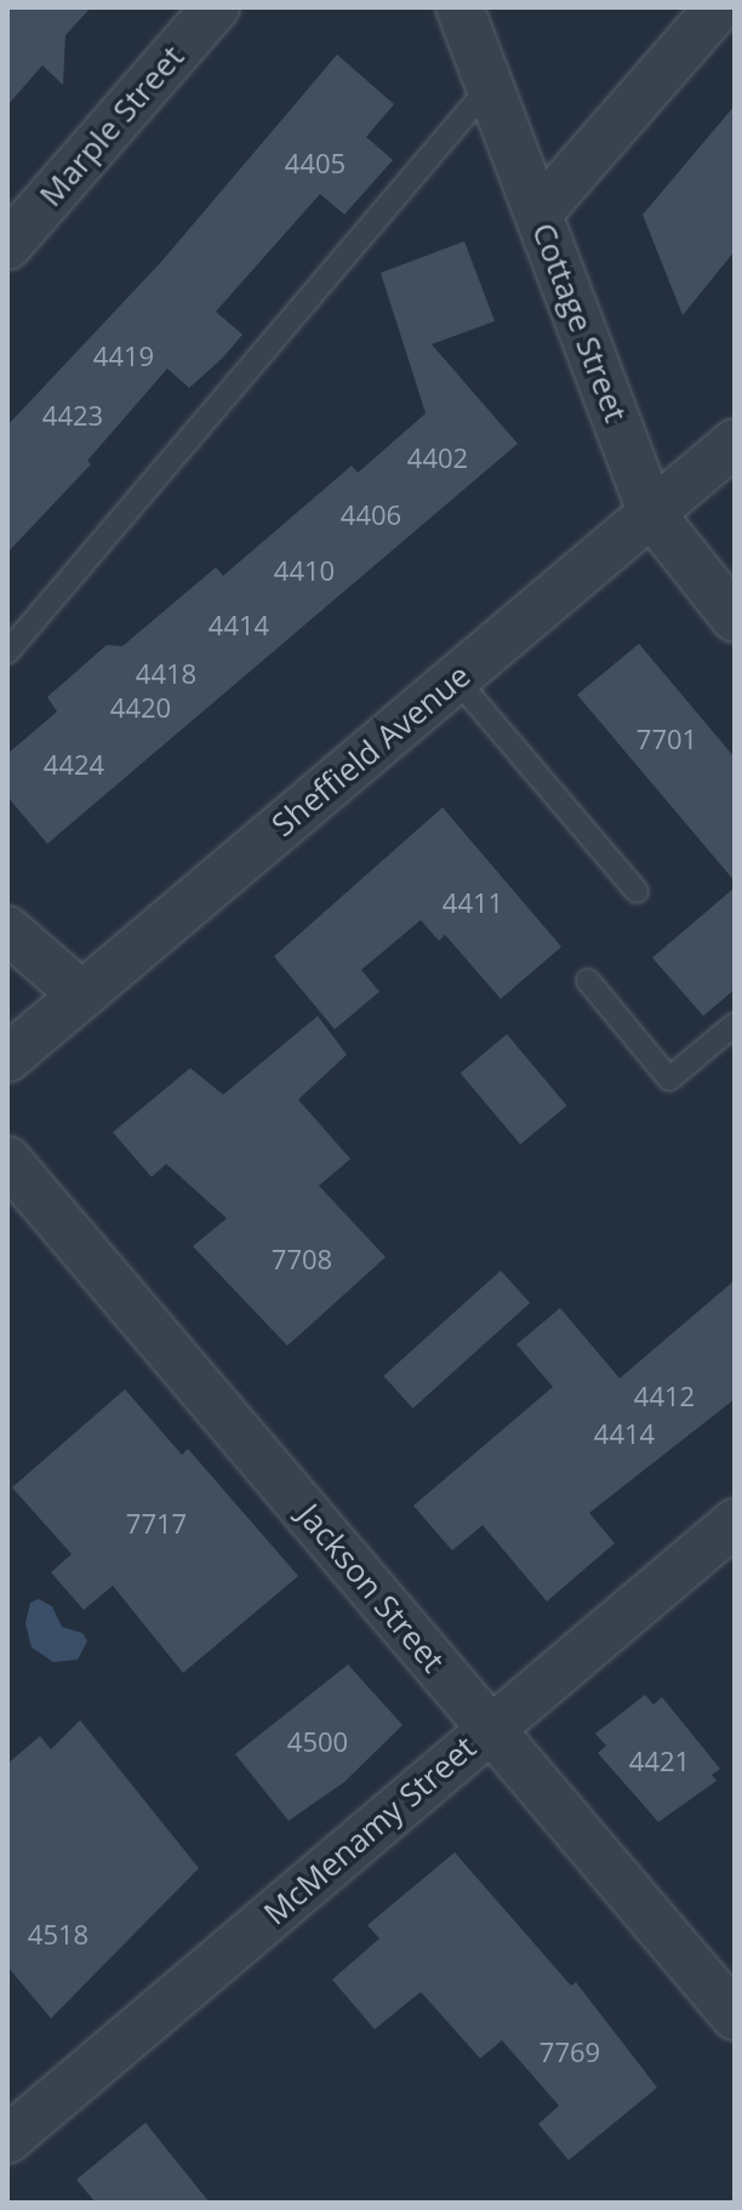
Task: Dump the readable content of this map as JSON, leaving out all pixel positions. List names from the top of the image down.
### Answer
{
  "streets": {
    "street": [
      "Marple Street",
      "Cottage Street",
      "Sheffield Avenue",
      "Jackson Street",
      "McMenamy Street"
    ]
  },
  "crossings": [
    ["Cottage Street", "Sheffield Avenue"],
    ["Jackson Street", "McMenamy Street"]
  ],
  "house_numbers": [
    "4405",
    "4419",
    "4423",
    "4402",
    "4406",
    "4410",
    "4414",
    "4418",
    "4420",
    "7701",
    "4424",
    "4411",
    "7708",
    "4412",
    "4414",
    "7717",
    "4500",
    "4421",
    "4518",
    "7769"
  ]
}
